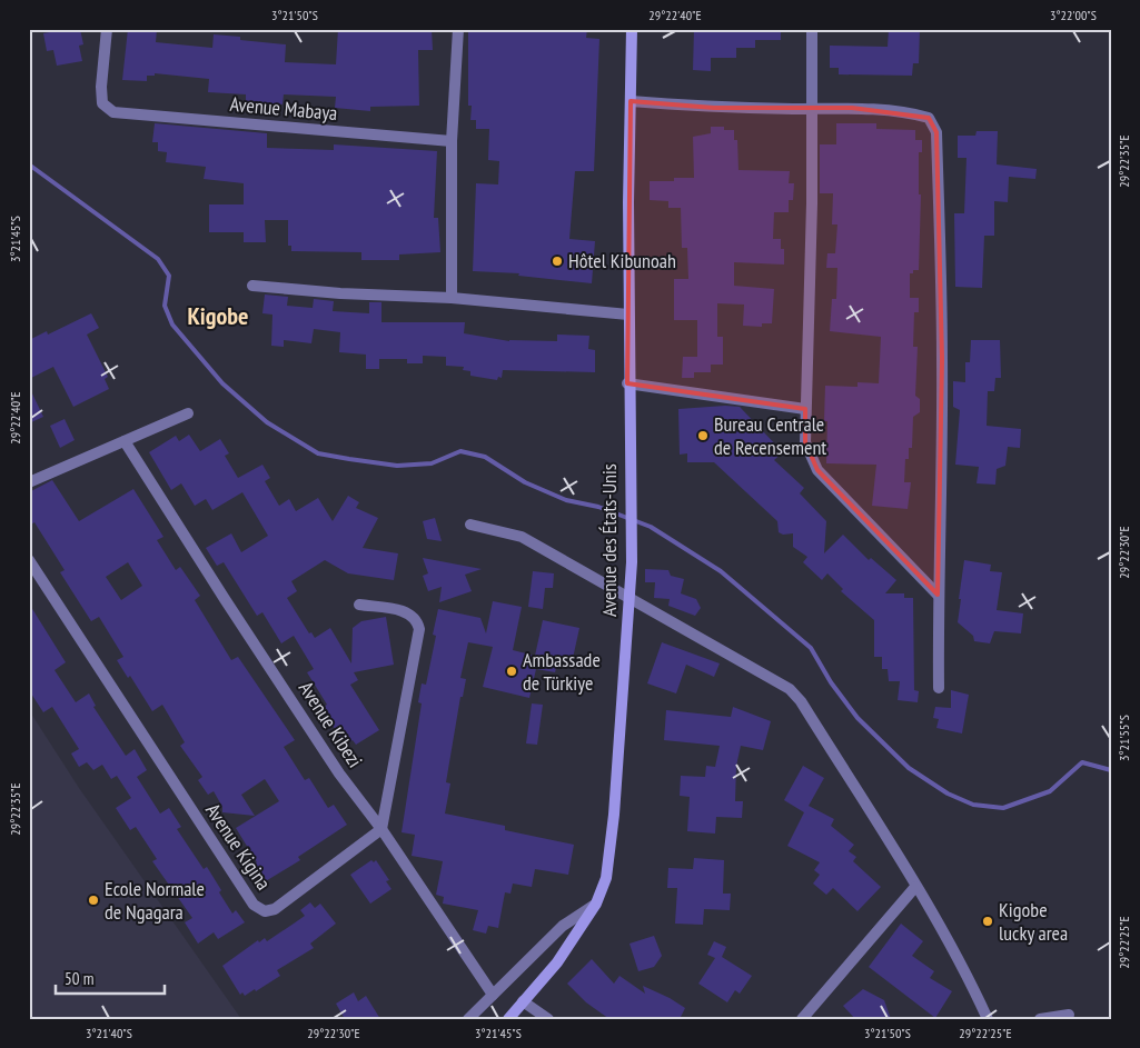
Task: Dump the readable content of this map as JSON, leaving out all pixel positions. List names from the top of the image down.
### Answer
{
  "streets": {
    "street": [
      "Avenue Mabaya",
      "Avenue des États-Unis",
      "Avenue Kibezi",
      "Avenue Kigina"
    ]
  },
  "crossings": [
    ["Avenue Kibezi", "Avenue Kigina"]
  ],
  "districts": ["Kigobe"],
  "places": [
    "Hôtel Kibunoah",
    "Bureau Centrale de Recensement",
    "Ambassade de Türkiye",
    "Ecole Normale de Ngagara",
    "Kigobe lucky area"
  ],
  "scale_bar": "50 m",
  "coordinates": [
    "3°21'50\"S",
    "29°22'40\"E",
    "3°22'00\"S",
    "29°22'35\"E",
    "3°21'45\"S",
    "29°22'30\"E",
    "3°21'55\"S",
    "29°22'25\"E",
    "3°21'40\"S"
  ]
}
